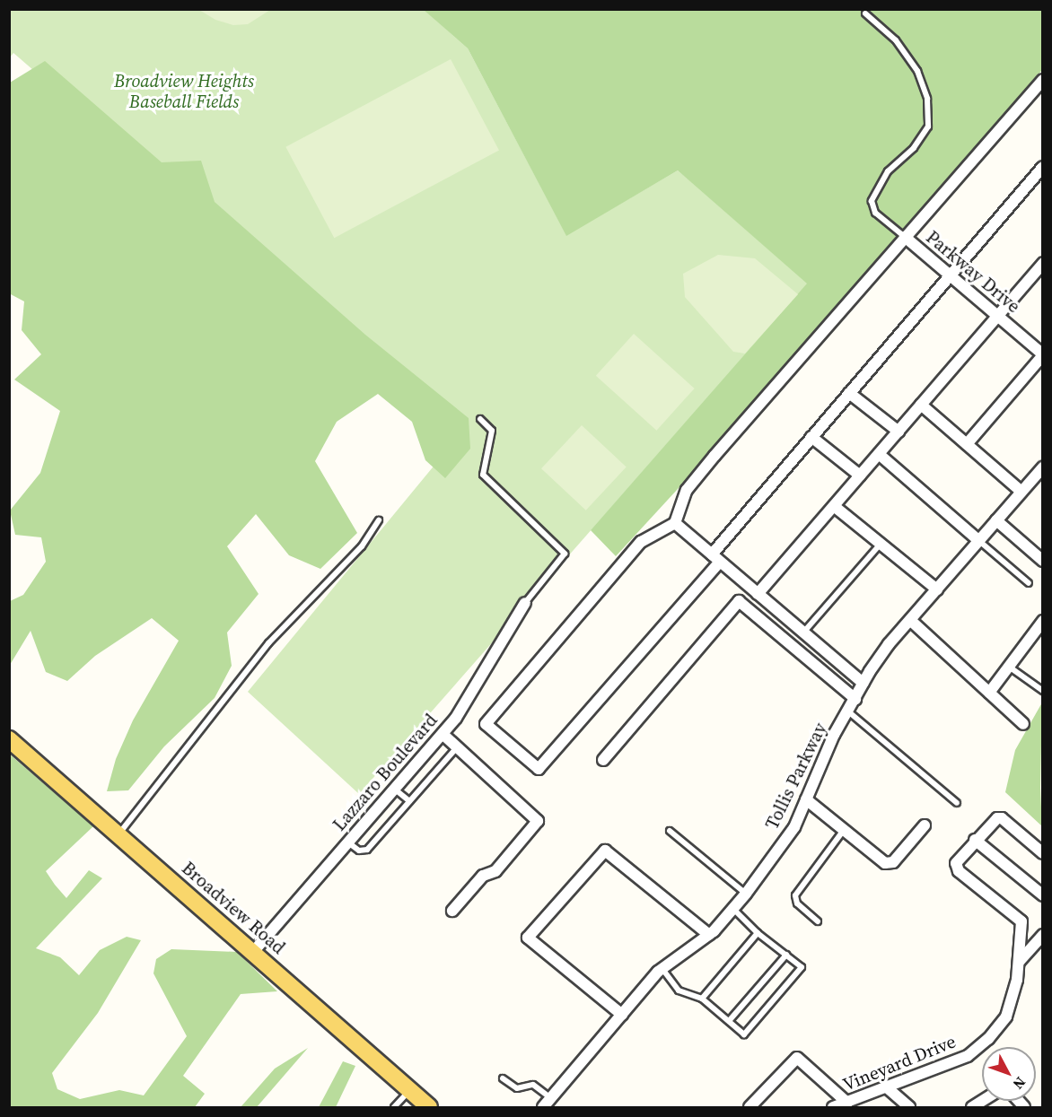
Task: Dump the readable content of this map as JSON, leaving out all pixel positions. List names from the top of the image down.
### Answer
{
  "streets": {
    "main road": ["Broadview Road"],
    "street": [
      "Parkway Drive",
      "Lazzaro Boulevard",
      "Tollis Parkway",
      "Vineyard Drive"
    ]
  },
  "crossings": [
    ["Lazzaro Boulevard", "Broadview Road"]
  ],
  "parks": ["Broadview Heights Baseball Fields"],
  "north": "bottom right"
}
